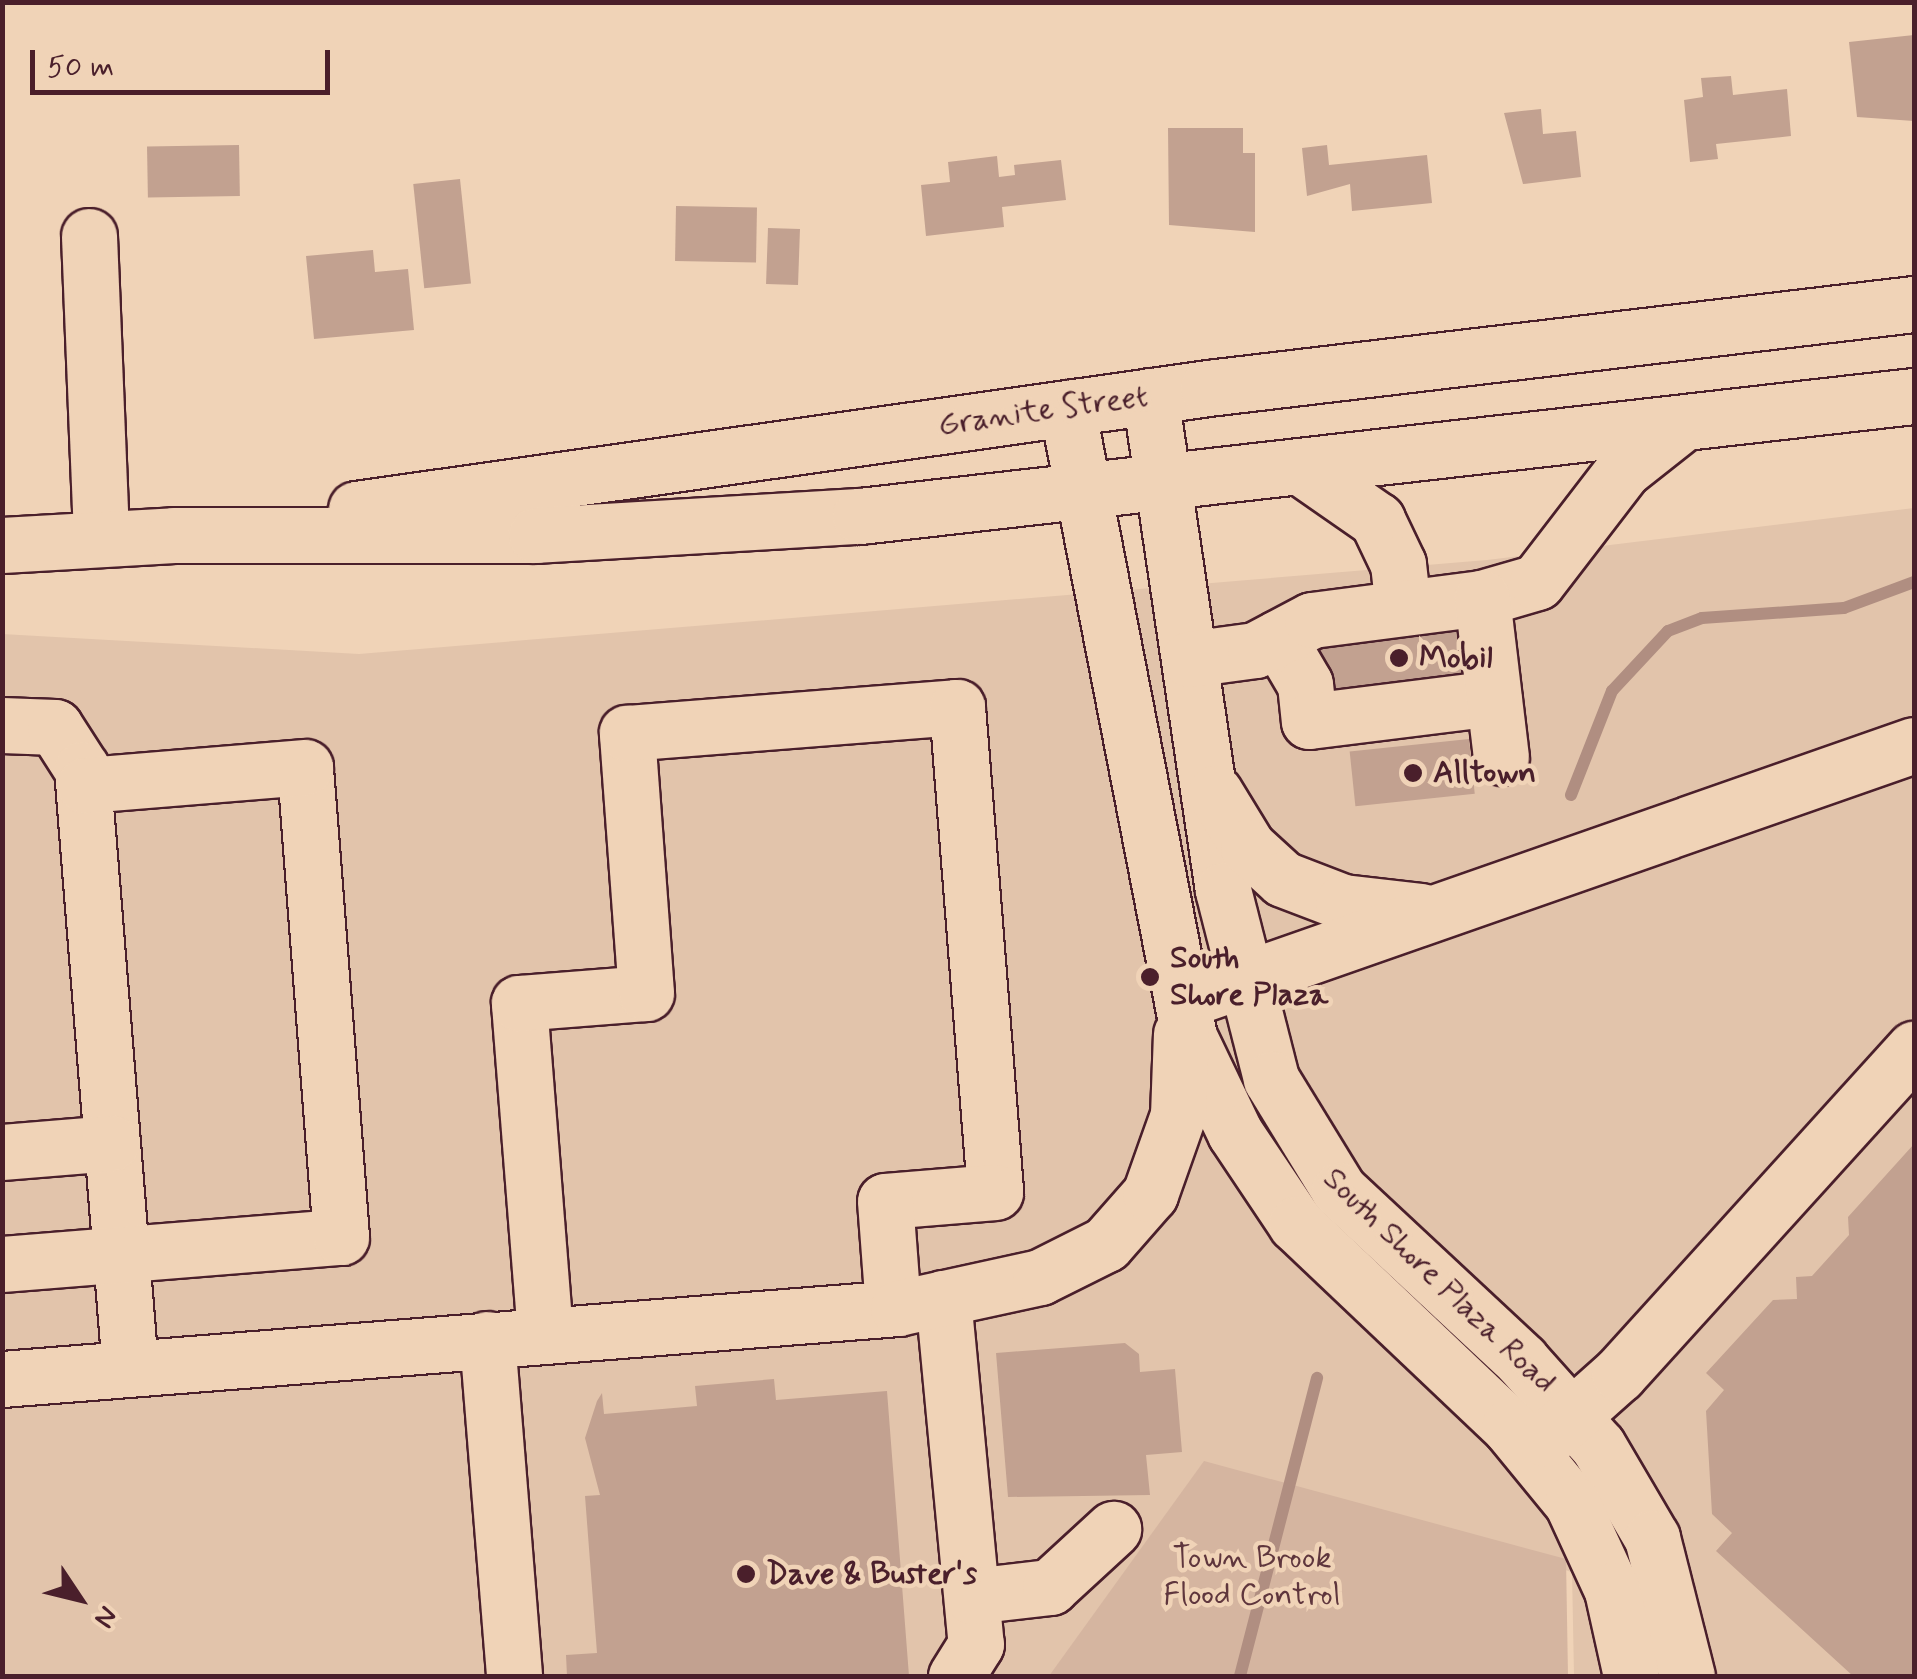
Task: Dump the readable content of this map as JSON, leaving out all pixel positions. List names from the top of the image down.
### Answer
{
  "streets": {
    "street": ["Granite Street", "South Shore Plaza Road"]
  },
  "crossings": [
    ["Granite Street", "South Shore Plaza Road"]
  ],
  "parks": ["Town Brook Flood Control"],
  "places": [
    "Mobil",
    "Alltown",
    "South Shore Plaza",
    "Dave & Buster's"
  ],
  "scale_bar": "50 m",
  "north": "bottom right"
}
